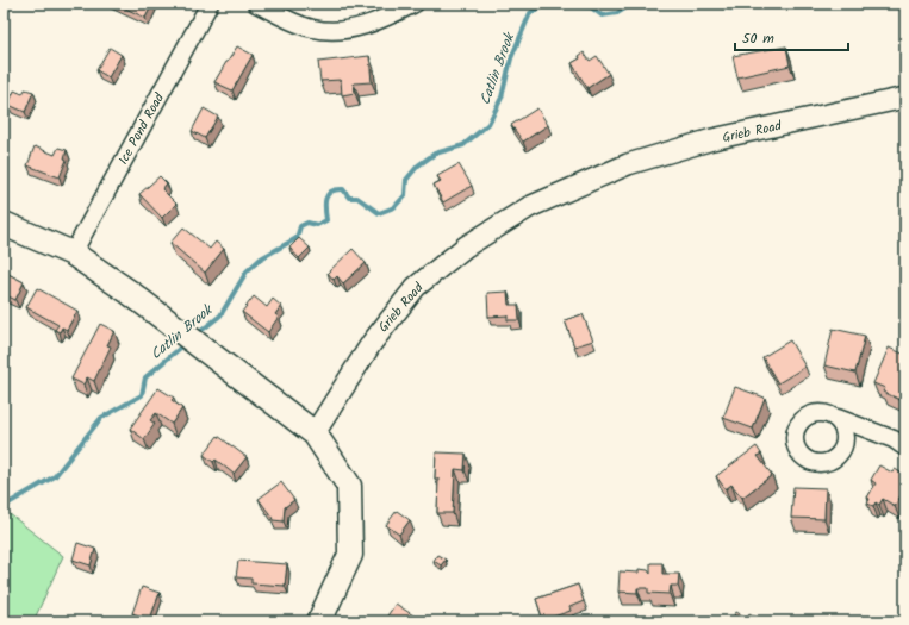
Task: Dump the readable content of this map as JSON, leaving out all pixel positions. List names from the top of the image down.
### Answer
{
  "streets": {
    "street": ["Ice Pond Road", "Grieb Road"]
  },
  "water": ["Catlin Brook"],
  "scale_bar": "50 m"
}
